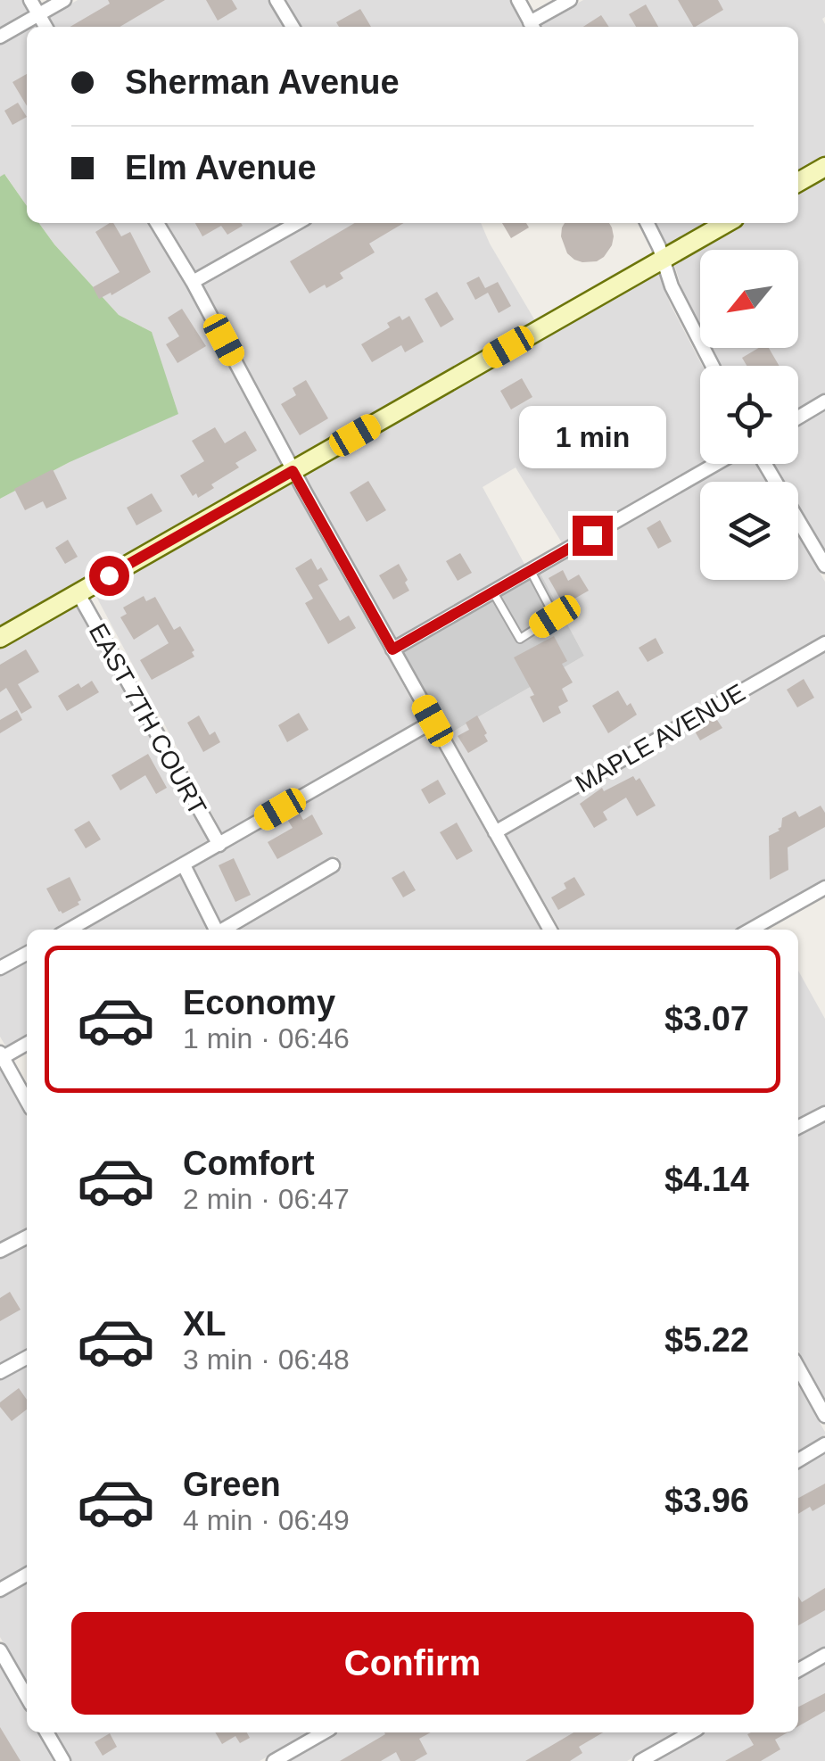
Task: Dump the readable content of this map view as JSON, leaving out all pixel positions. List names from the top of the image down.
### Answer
{
  "streets": {
    "street": ["EAST 7TH COURT", "MAPLE AVENUE"]
  },
  "north": "bottom left",
  "page": {
    "banner": ["Sherman Avenue", "Elm Avenue"],
    "bubble": "1 min",
    "list": [
      {
        "name": "Economy",
        "note": "1 min · 06:46",
        "value": "$3.07"
      },
      {
        "name": "Comfort",
        "note": "2 min · 06:47",
        "value": "$4.14"
      },
      {
        "name": "XL",
        "note": "3 min · 06:48",
        "value": "$5.22"
      },
      {
        "name": "Green",
        "note": "4 min · 06:49",
        "value": "$3.96"
      }
    ],
    "buttons": "Confirm"
  }
}
